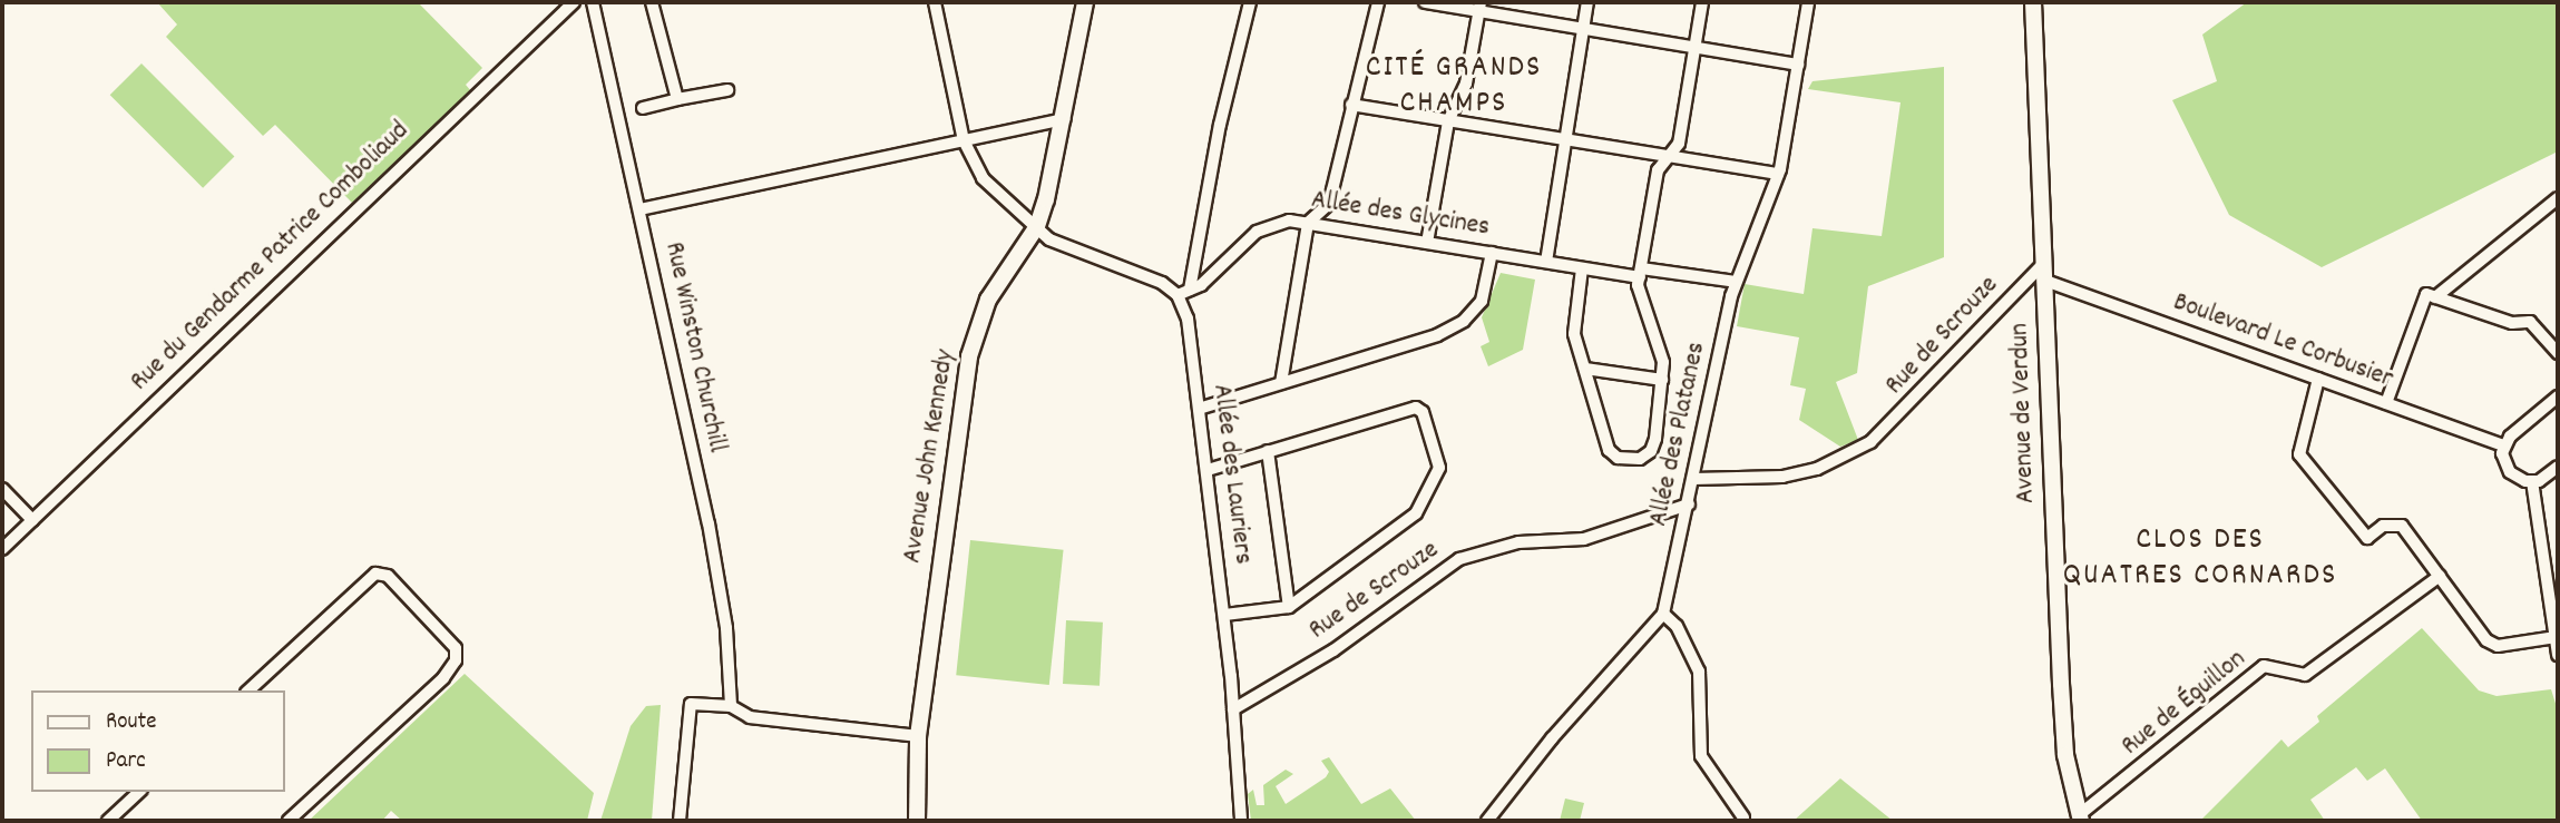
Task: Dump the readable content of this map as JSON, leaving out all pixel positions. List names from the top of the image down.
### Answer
{
  "streets": {
    "main road": ["Avenue de Verdun", "Avenue John Kennedy"],
    "street": [
      "Allée des Glycines",
      "Rue du Gendarme Patrice Comboliaud",
      "Rue de Scrouze",
      "Boulevard Le Corbusier",
      "Rue Winston Churchill",
      "Allée des Platanes",
      "Allée des Lauriers",
      "Rue de Éguillon"
    ]
  },
  "crossings": [
    ["Allée des Glycines", "Allée des Platanes"],
    ["Allée des Glycines", "Allée des Lauriers"],
    ["Rue de Scrouze", "Avenue de Verdun"],
    ["Rue de Scrouze", "Allée des Platanes"],
    ["Rue de Scrouze", "Allée des Lauriers"],
    ["Boulevard Le Corbusier", "Avenue de Verdun"],
    ["Avenue de Verdun", "Rue de Éguillon"]
  ],
  "districts": ["CITÉ GRANDS CHAMPS", "CLOS DES QUATRES CORNARDS"],
  "legend": ["Route", "Parc"]
}
